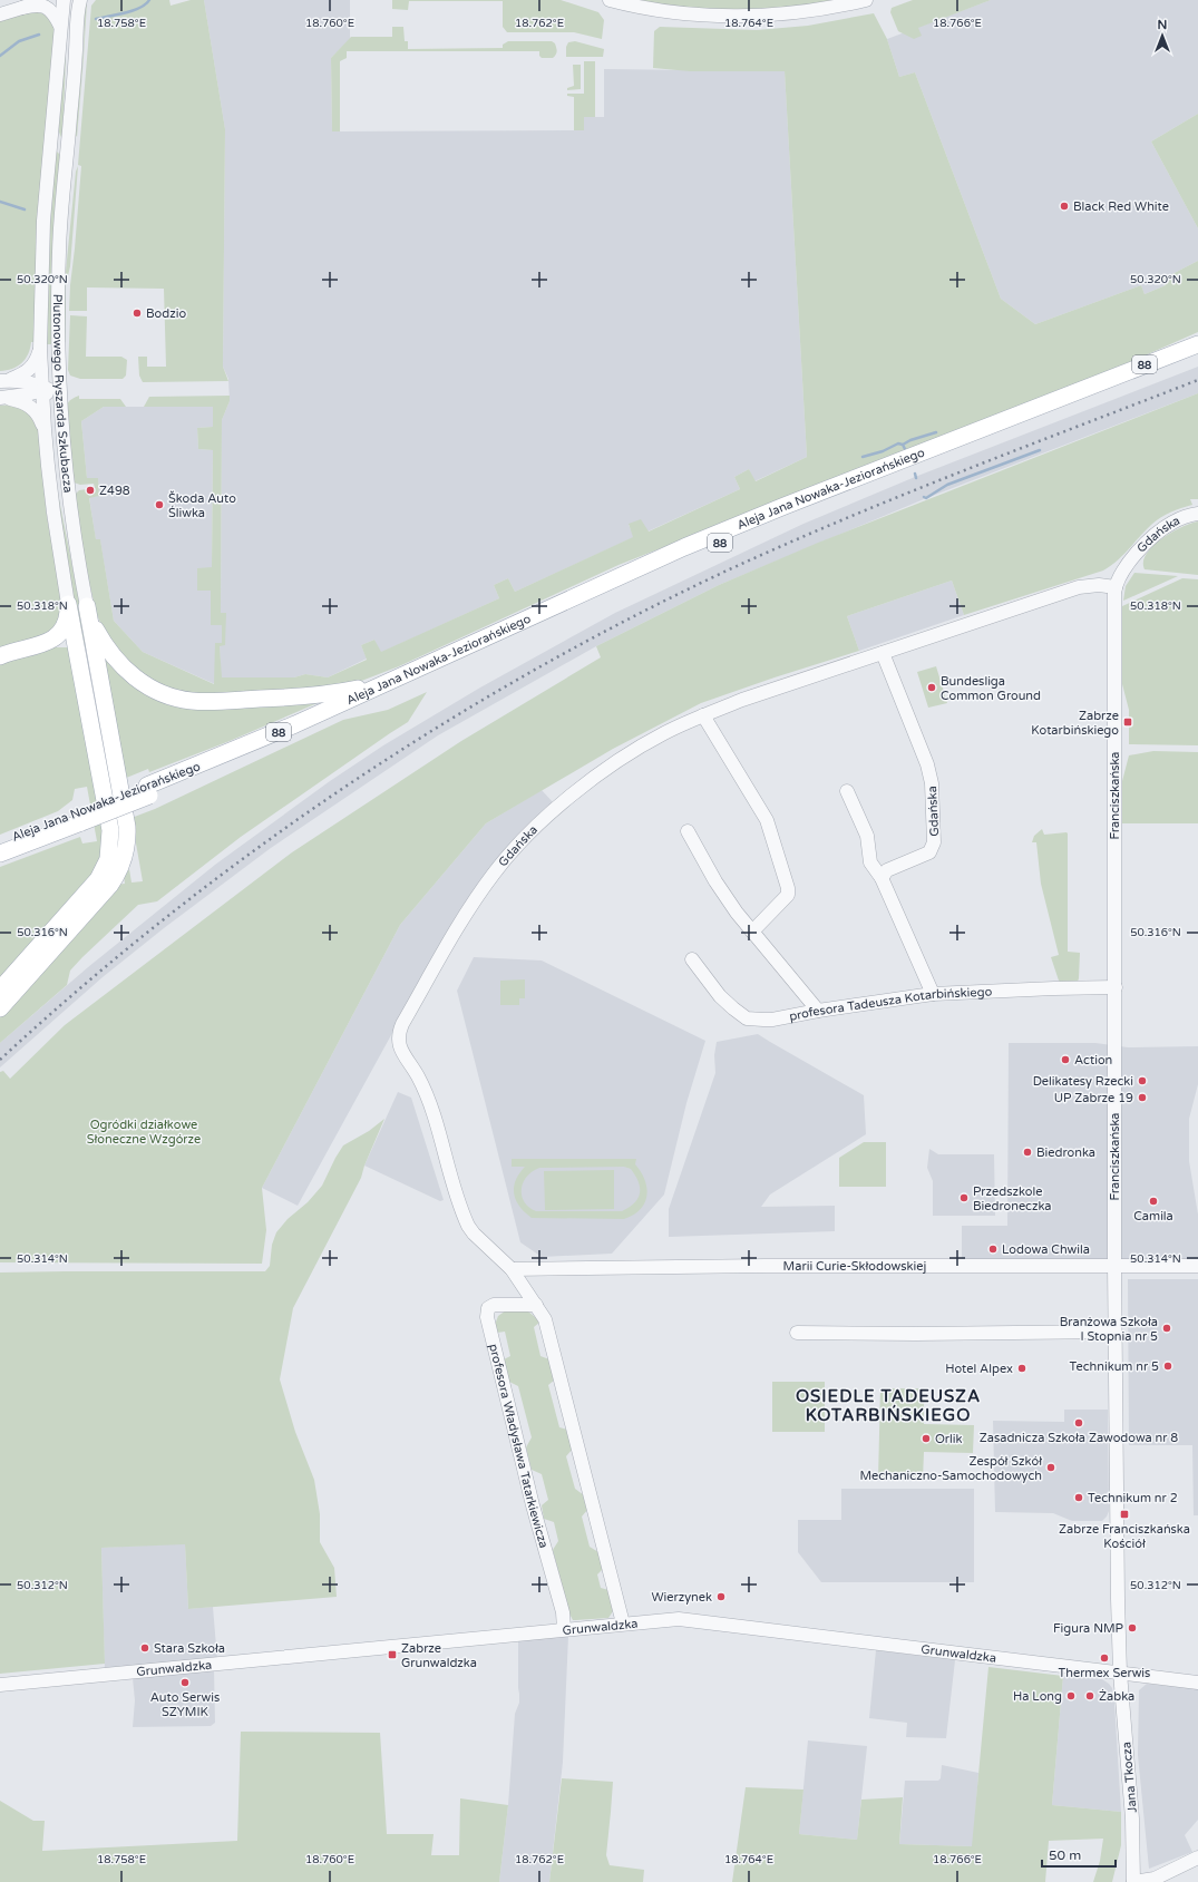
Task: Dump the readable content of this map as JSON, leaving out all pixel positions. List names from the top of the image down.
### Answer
{
  "streets": {
    "main road": ["88", "Aleja Jana Nowaka-Jeziorańskiego"],
    "street": [
      "Plutonowego Ryszarda Szkubacza",
      "Gdańska",
      "Franciszkańska",
      "profesora Tadeusza Kotarbińskiego",
      "Marii Curie-Skłodowskiej",
      "profesora Władysława Tatarkiewicza",
      "Grunwaldzka",
      "Jana Tkocza"
    ]
  },
  "crossings": [
    ["Gdańska", "Franciszkańska"],
    ["Gdańska", "Marii Curie-Skłodowskiej"],
    ["Franciszkańska", "profesora Tadeusza Kotarbińskiego"],
    ["Franciszkańska", "Marii Curie-Skłodowskiej"],
    ["Franciszkańska", "Grunwaldzka"],
    ["Franciszkańska", "Jana Tkocza"],
    ["profesora Władysława Tatarkiewicza", "Grunwaldzka"],
    ["Grunwaldzka", "Jana Tkocza"]
  ],
  "districts": ["OSIEDLE TADEUSZA KOTARBIŃSKIEGO"],
  "parks": ["Ogródki działkowe Słoneczne Wzgórze"],
  "places": {
    "other": [
      "Black Red White",
      "Bodzio",
      "Z498",
      "Škoda Auto Śliwka",
      "Bundesliga Common Ground",
      "Action",
      "Delikatesy Rzecki",
      "UP Zabrze 19",
      "Biedronka",
      "Przedszkole Biedroneczka",
      "Camila",
      "Lodowa Chwila",
      "Branżowa Szkoła I Stopnia nr 5",
      "Technikum nr 5",
      "Hotel Alpex",
      "Zasadnicza Szkoła Zawodowa nr 8",
      "Orlik",
      "Zespół Szkół Mechaniczno-Samochodowych",
      "Technikum nr 2",
      "Wierzynek",
      "Figura NMP",
      "Stara Szkoła",
      "Thermex Serwis",
      "Auto Serwis SZYMIK",
      "Ha Long",
      "Żabka"
    ],
    "transit": ["Zabrze Kotarbińskiego", "Zabrze Franciszkańska Kościół", "Zabrze Grunwaldzka"]
  },
  "scale_bar": "50 m",
  "north": "top",
  "coordinates": [
    "18.758°E",
    "18.760°E",
    "18.762°E",
    "18.764°E",
    "18.766°E",
    "50.320°N",
    "50.318°N",
    "50.316°N",
    "50.314°N",
    "50.312°N"
  ]
}
